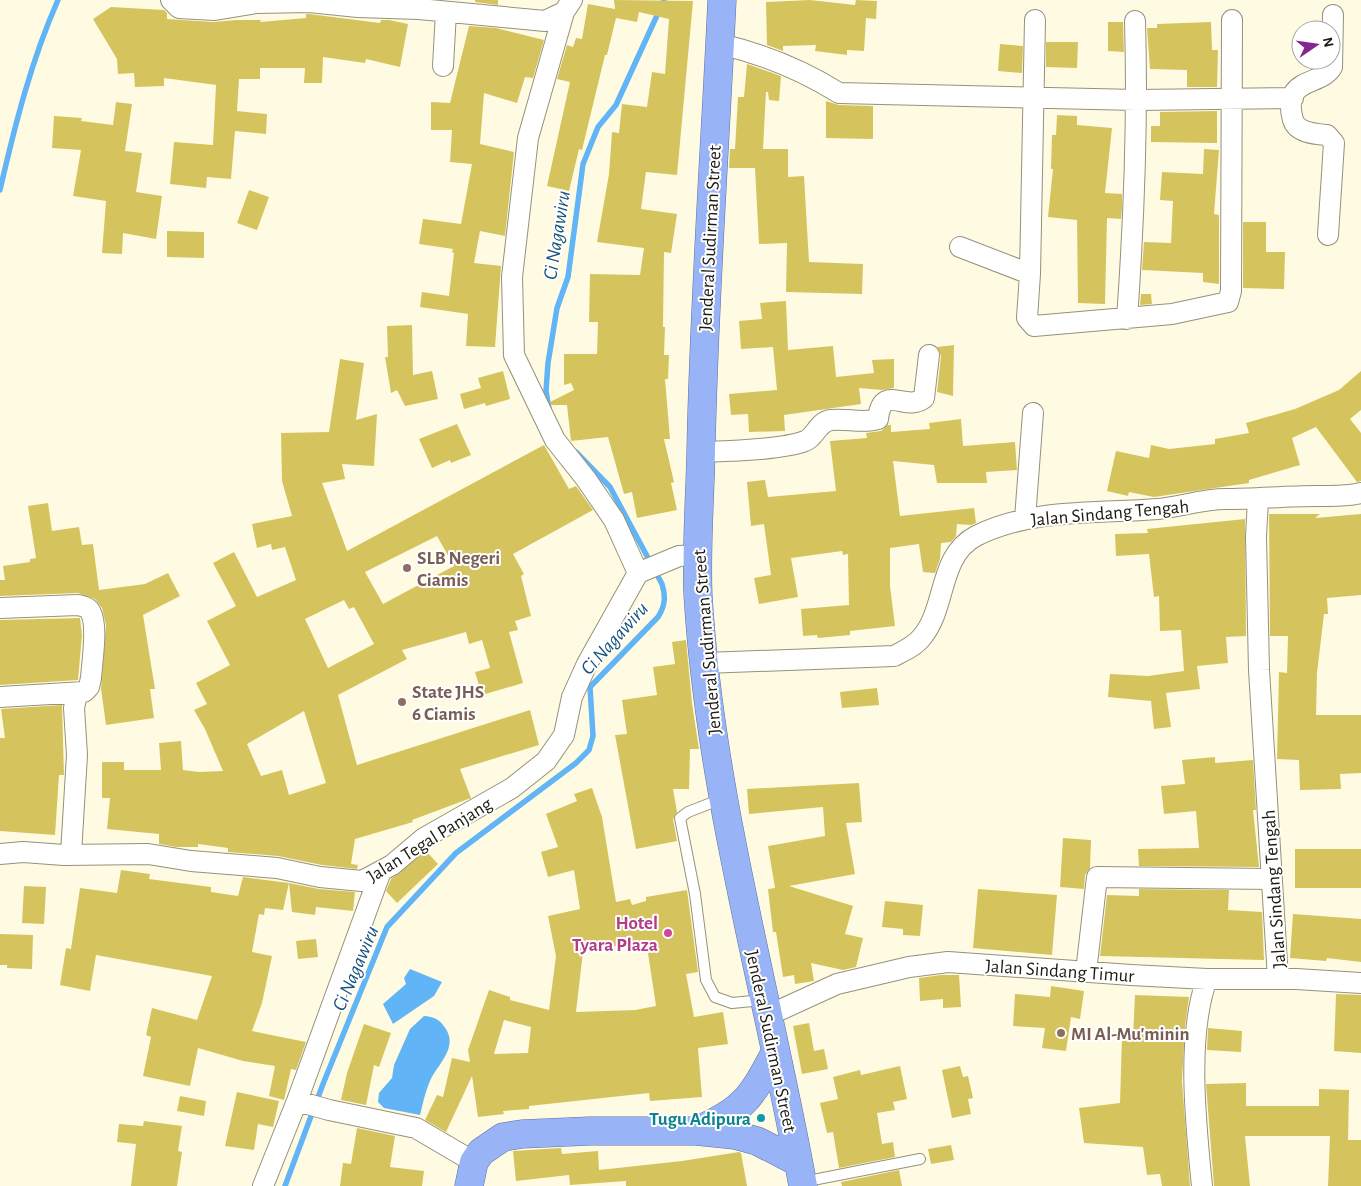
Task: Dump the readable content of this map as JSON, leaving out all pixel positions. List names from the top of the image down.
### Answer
{
  "streets": {
    "highway": ["Jenderal Sudirman Street"],
    "street": ["Jalan Sindang Tengah", "Jalan Tegal Panjang", "Jalan Sindang Timur"]
  },
  "crossings": [
    ["Jenderal Sudirman Street", "Jalan Sindang Tengah"],
    ["Jenderal Sudirman Street", "Jalan Sindang Timur"],
    ["Jalan Sindang Tengah", "Jalan Sindang Timur"]
  ],
  "water": ["Ci Nagawiru"],
  "places": [
    "SLB Negeri Ciamis",
    "State JHS 6 Ciamis",
    "Hotel Tyara Plaza",
    "MI Al-Mu'minin",
    "Tugu Adipura"
  ],
  "north": "right"
}
